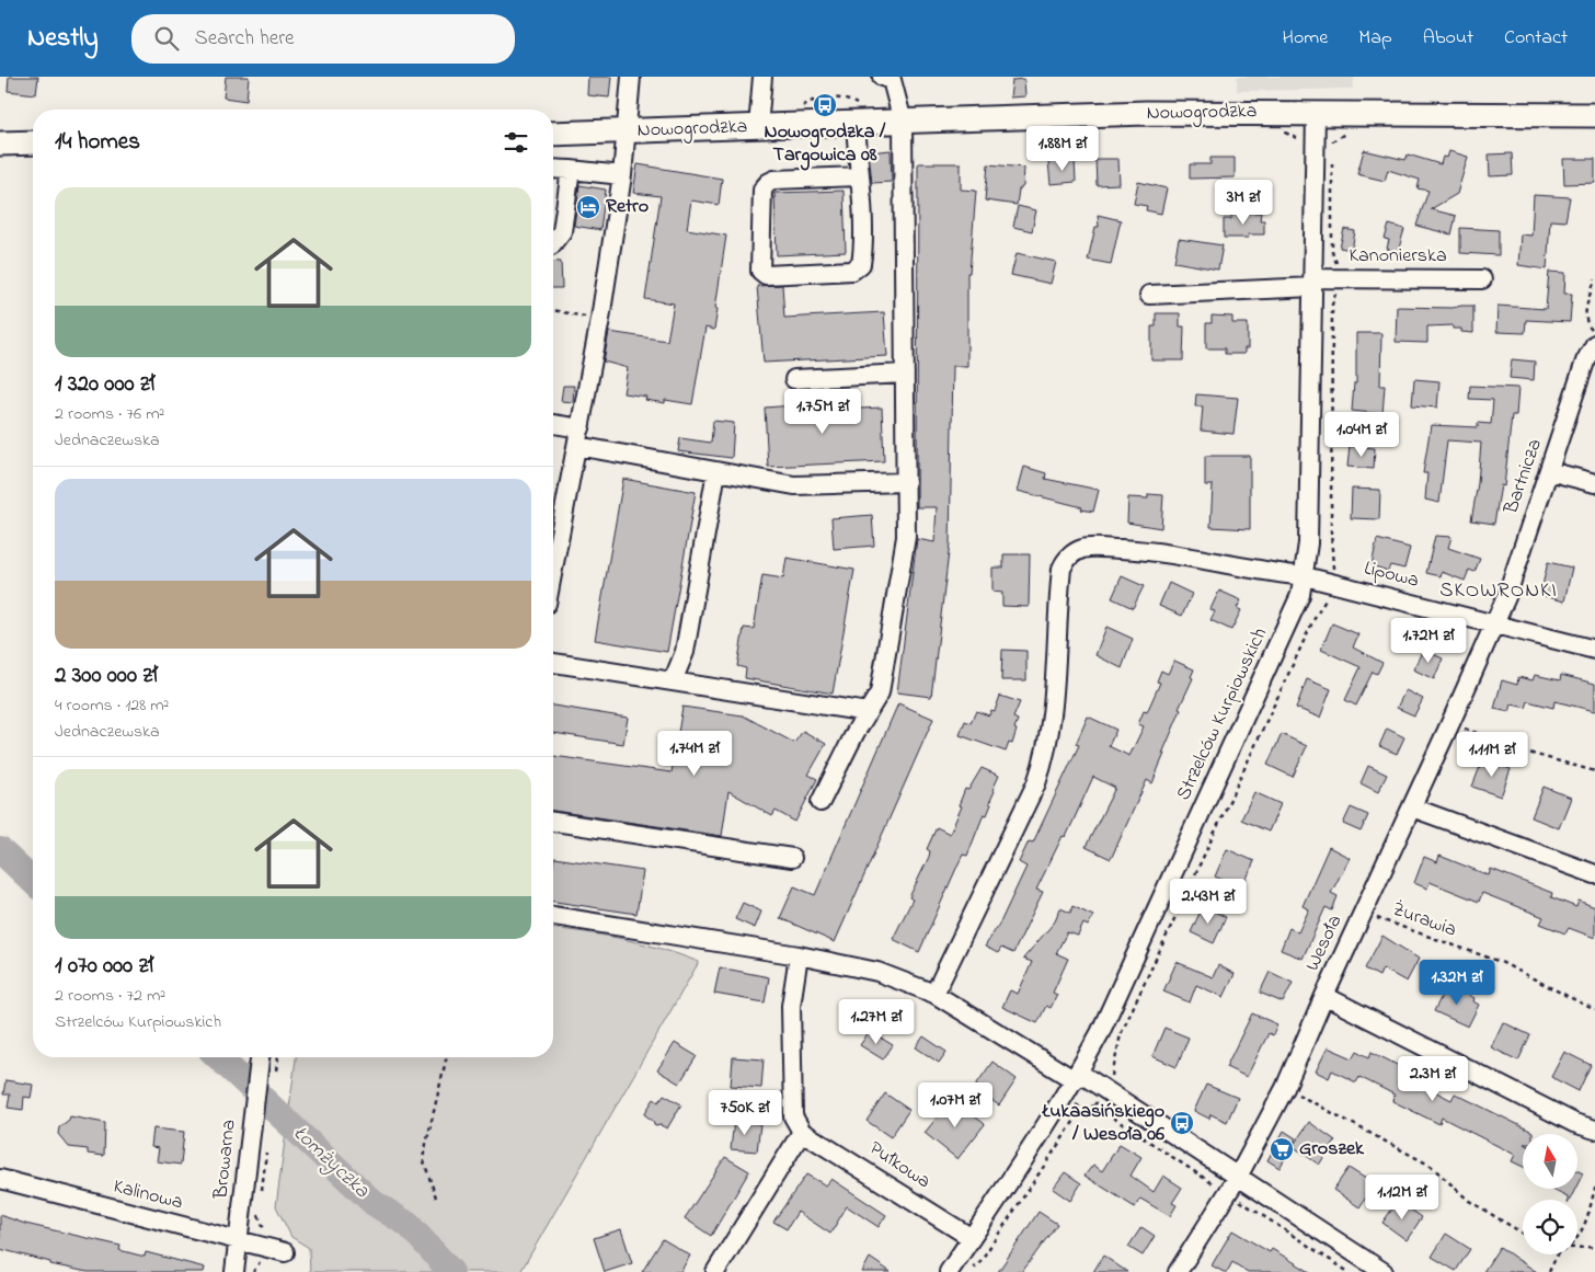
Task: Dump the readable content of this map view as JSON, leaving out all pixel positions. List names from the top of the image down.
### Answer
{
  "streets": {
    "main road": ["Nowogrodzka"],
    "street": [
      "Kanonierska",
      "Bartnicza",
      "Lipowa",
      "Strzelców Kurpiowskich",
      "Wesoła",
      "Browarna",
      "Pułkowa",
      "Kalinowa"
    ],
    "path": ["Żurawia"]
  },
  "crossings": [
    ["Nowogrodzka", "Strzelców Kurpiowskich"],
    ["Kanonierska", "Strzelców Kurpiowskich"],
    ["Bartnicza", "Lipowa"],
    ["Bartnicza", "Wesoła"],
    ["Lipowa", "Strzelców Kurpiowskich"],
    ["Lipowa", "Wesoła"],
    ["Strzelców Kurpiowskich", "Pułkowa"],
    ["Żurawia", "Wesoła"],
    ["Browarna", "Kalinowa"]
  ],
  "districts": ["SKOWRONKI"],
  "water": ["Łomżyczka"],
  "places": {
    "bus stop": ["Nowogrodzka / Targowica 08", "Łukaasińskiego / Wesoła 06"],
    "hotel": ["Retro"],
    "supermarket": ["Groszek"]
  },
  "north": "top",
  "page": {
    "header": "Nestly",
    "search": "Search here",
    "nav": [
      "Home",
      "Map",
      "About",
      "Contact"
    ],
    "heading": "14 homes",
    "price": [
      "1.88M zł",
      "3M zł",
      "1.75M zł",
      "1.04M zł",
      "1.72M zł",
      "1.74M zł",
      "1.11M zł",
      "2.43M zł",
      "1.32M zł",
      "1.27M zł",
      "2.3M zł",
      "1.07M zł",
      "750K zł",
      "1.12M zł"
    ],
    "list": [
      {
        "name": "1 320 000 zł",
        "note": "2 rooms · 76 m² · Jednaczewska"
      },
      {
        "name": "2 300 000 zł",
        "note": "4 rooms · 128 m² · Jednaczewska"
      },
      {
        "name": "1 070 000 zł",
        "note": "2 rooms · 72 m² · Strzelców Kurpiowskich"
      }
    ]
  }
}
